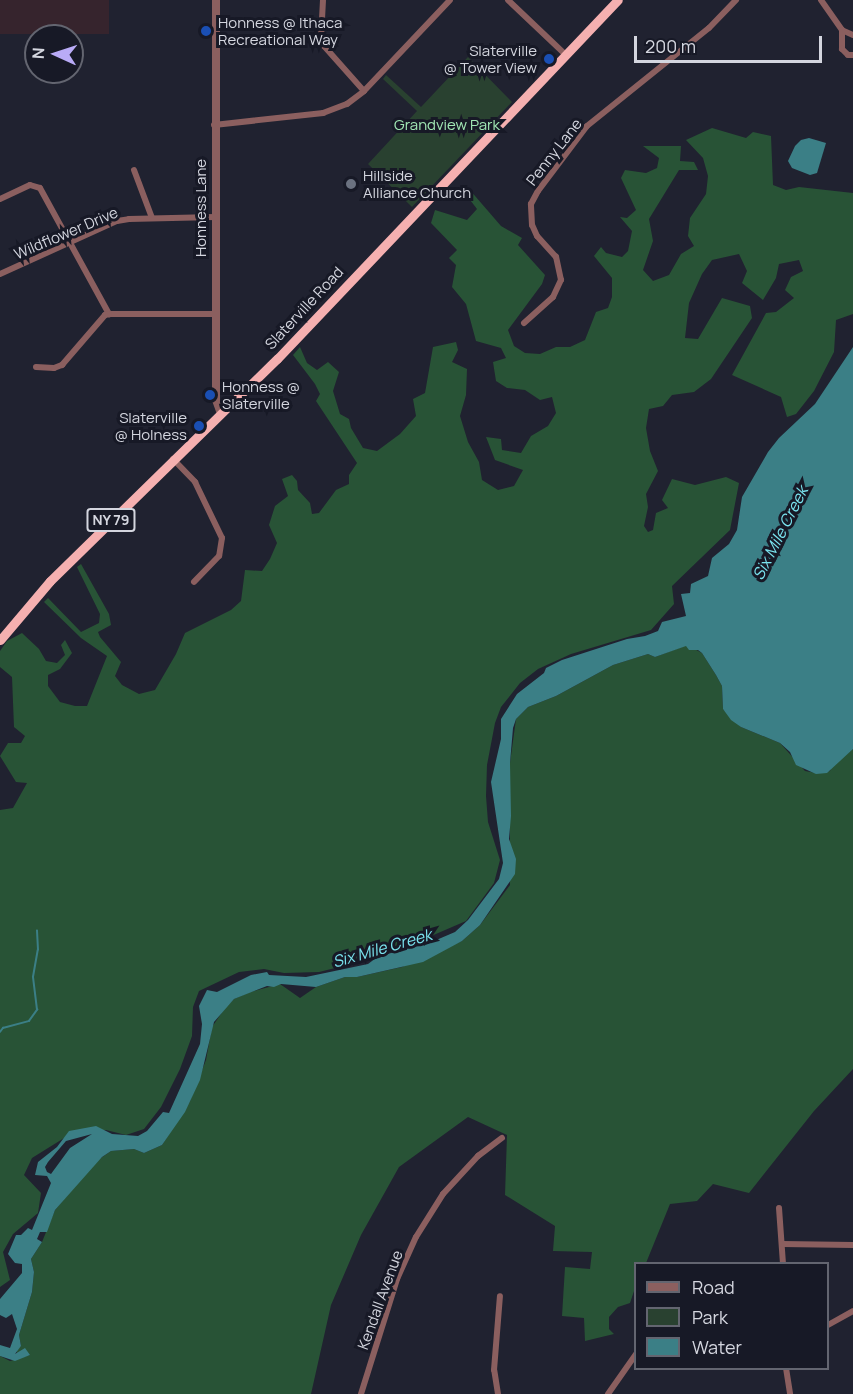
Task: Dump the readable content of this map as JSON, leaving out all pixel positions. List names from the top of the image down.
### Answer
{
  "streets": {
    "highway": ["Slaterville Road", "NY 79"],
    "street": [
      "Penny Lane",
      "Honness Lane",
      "Wildflower Drive",
      "Kendall Avenue"
    ]
  },
  "crossings": [
    ["Honness Lane", "Wildflower Drive"],
    ["Honness Lane", "Slaterville Road"]
  ],
  "water": ["Six Mile Creek"],
  "parks": ["Grandview Park"],
  "places": [
    "Honness @ Ithaca Recreational Way",
    "Slaterville @ Tower View",
    "Hillside Alliance Church",
    "Honness @ Slaterville",
    "Slaterville @ Holness"
  ],
  "legend": ["Road", "Park", "Water"],
  "scale_bar": "200 m",
  "north": "left"
}
